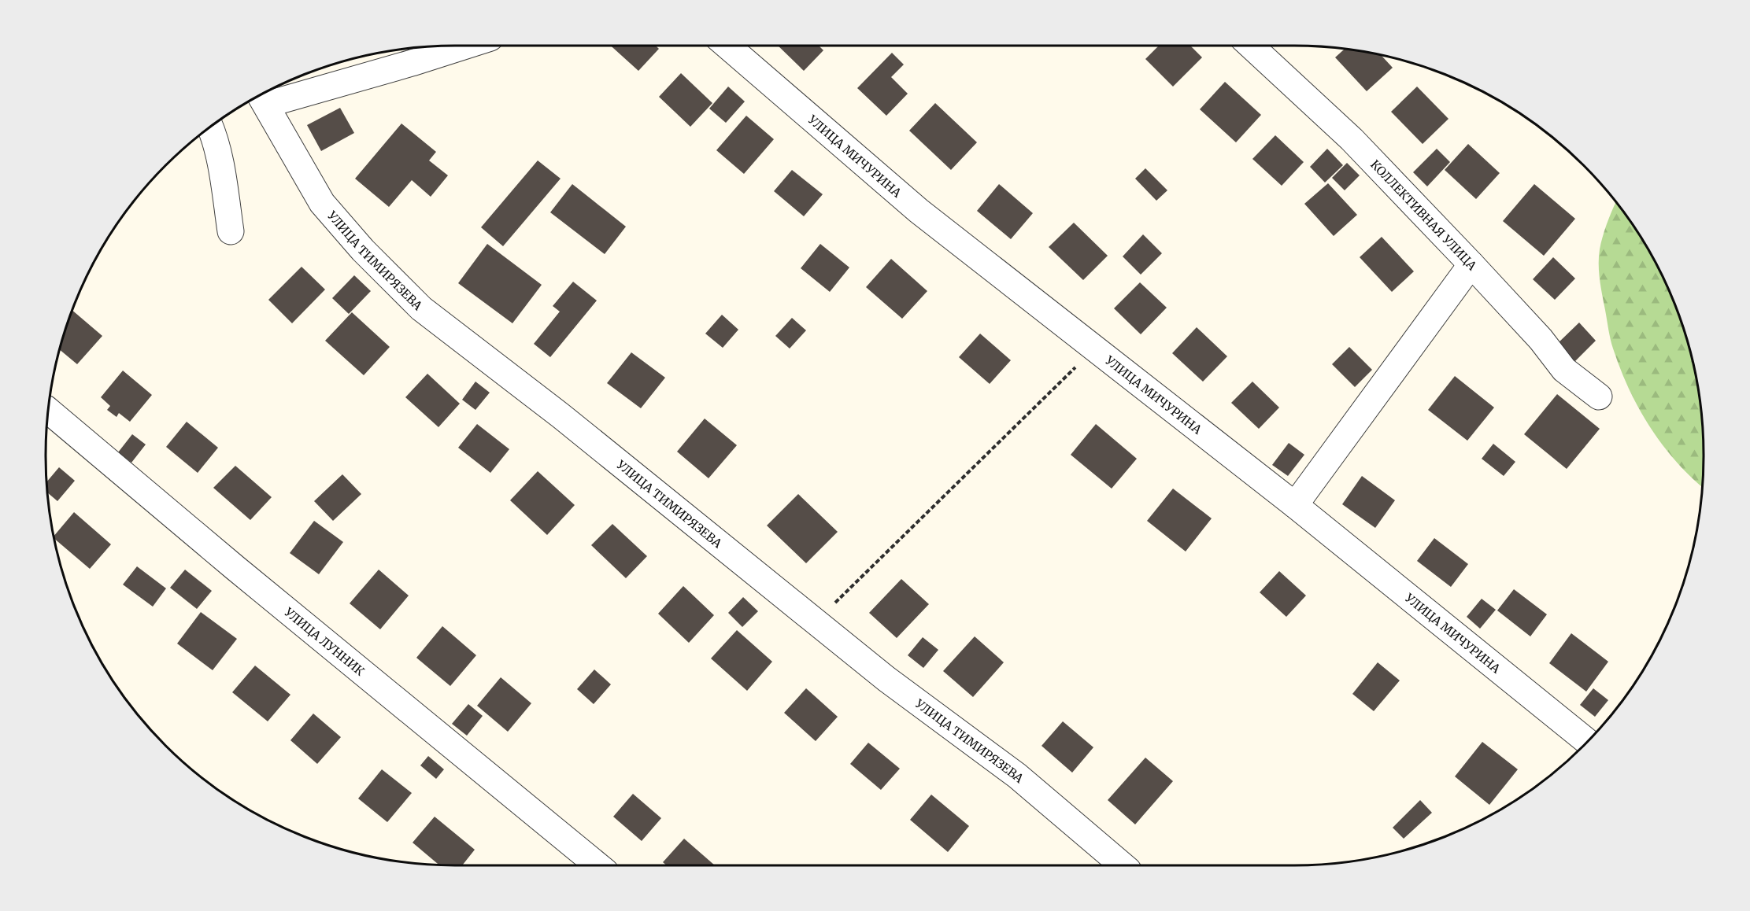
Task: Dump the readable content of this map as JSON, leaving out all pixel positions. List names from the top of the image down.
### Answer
{
  "streets": {
    "street": [
      "УЛИЦА МИЧУРИНА",
      "КОЛЛЕКТИВНАЯ УЛИЦА",
      "УЛИЦА ТИМИРЯЗЕВА",
      "УЛИЦА ЛУННИК"
    ]
  }
}
